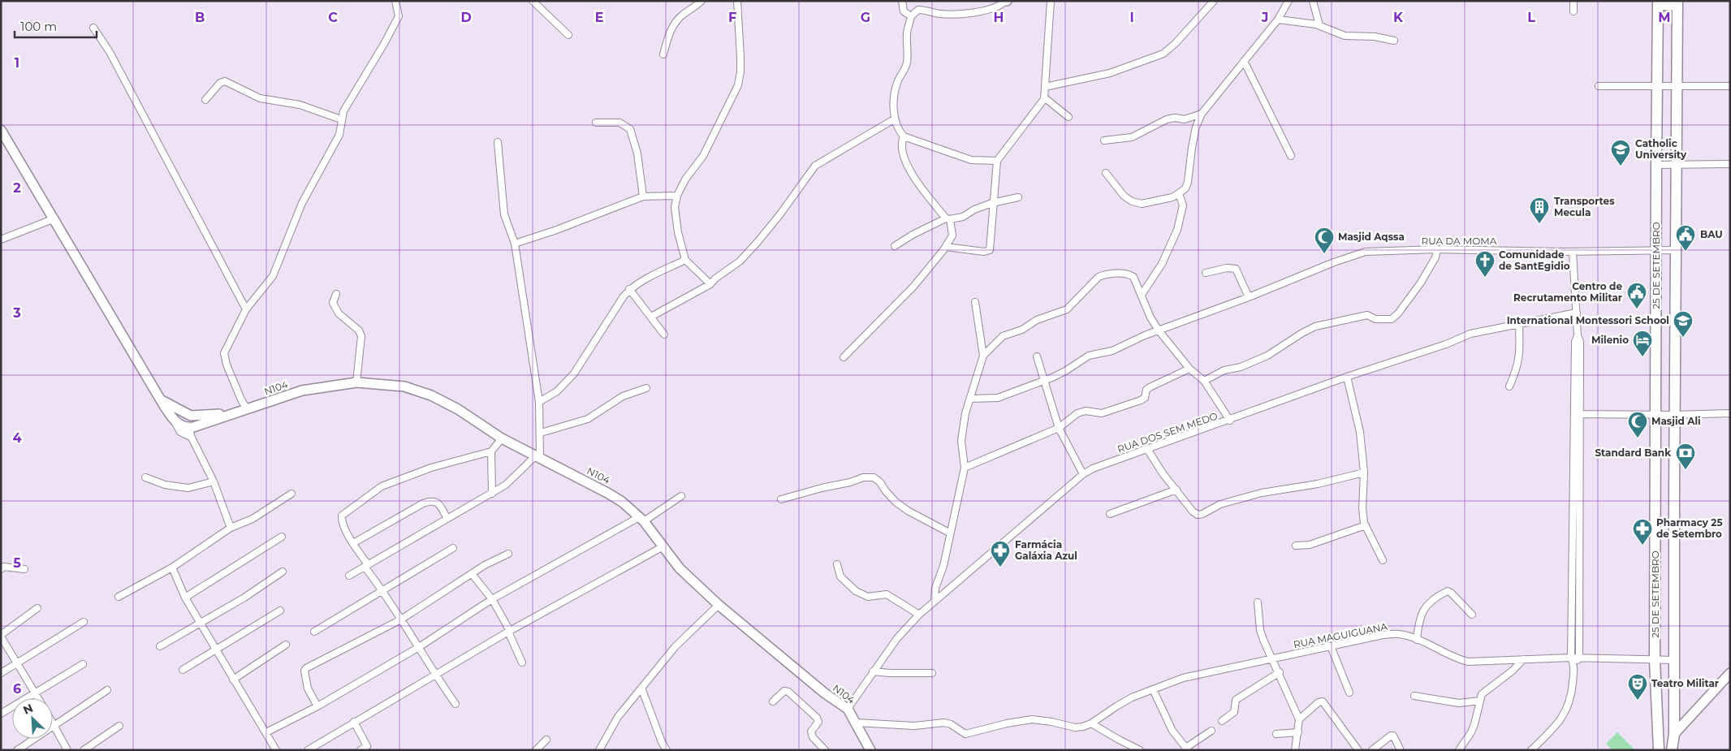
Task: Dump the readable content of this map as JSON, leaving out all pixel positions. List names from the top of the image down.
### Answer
{
  "streets": {
    "main road": ["25 DE SETEMBRO"],
    "street": [
      "RUA DA MOMA",
      "N104",
      "RUA DOS SEM MEDO",
      "RUA MAGUIGUANA"
    ]
  },
  "crossings": [
    ["RUA DA MOMA", "25 DE SETEMBRO"],
    ["25 DE SETEMBRO", "RUA MAGUIGUANA"],
    ["N104", "RUA DOS SEM MEDO"]
  ],
  "places": {
    "school or university": ["Catholic University", "International Montessori School"],
    "building": ["Transportes Mecula"],
    "public building": ["BAU", "Centro de Recrutamento Militar"],
    "mosque": ["Masjid Aqssa", "Masjid Ali"],
    "church": ["Comunidade de SantEgidio"],
    "hotel": ["Milenio"],
    "bank": ["Standard Bank"],
    "pharmacy": ["Pharmacy 25 de Setembro", "Farmácia Galáxia Azul"],
    "theatre": ["Teatro Militar"]
  },
  "scale_bar": "100 m",
  "north": "top left",
  "grid": {
    "columns": [
      "B",
      "C",
      "D",
      "E",
      "F",
      "G",
      "H",
      "I",
      "J",
      "K",
      "L",
      "M"
    ],
    "rows": [
      "1",
      "2",
      "3",
      "4",
      "5",
      "6"
    ]
  }
}
